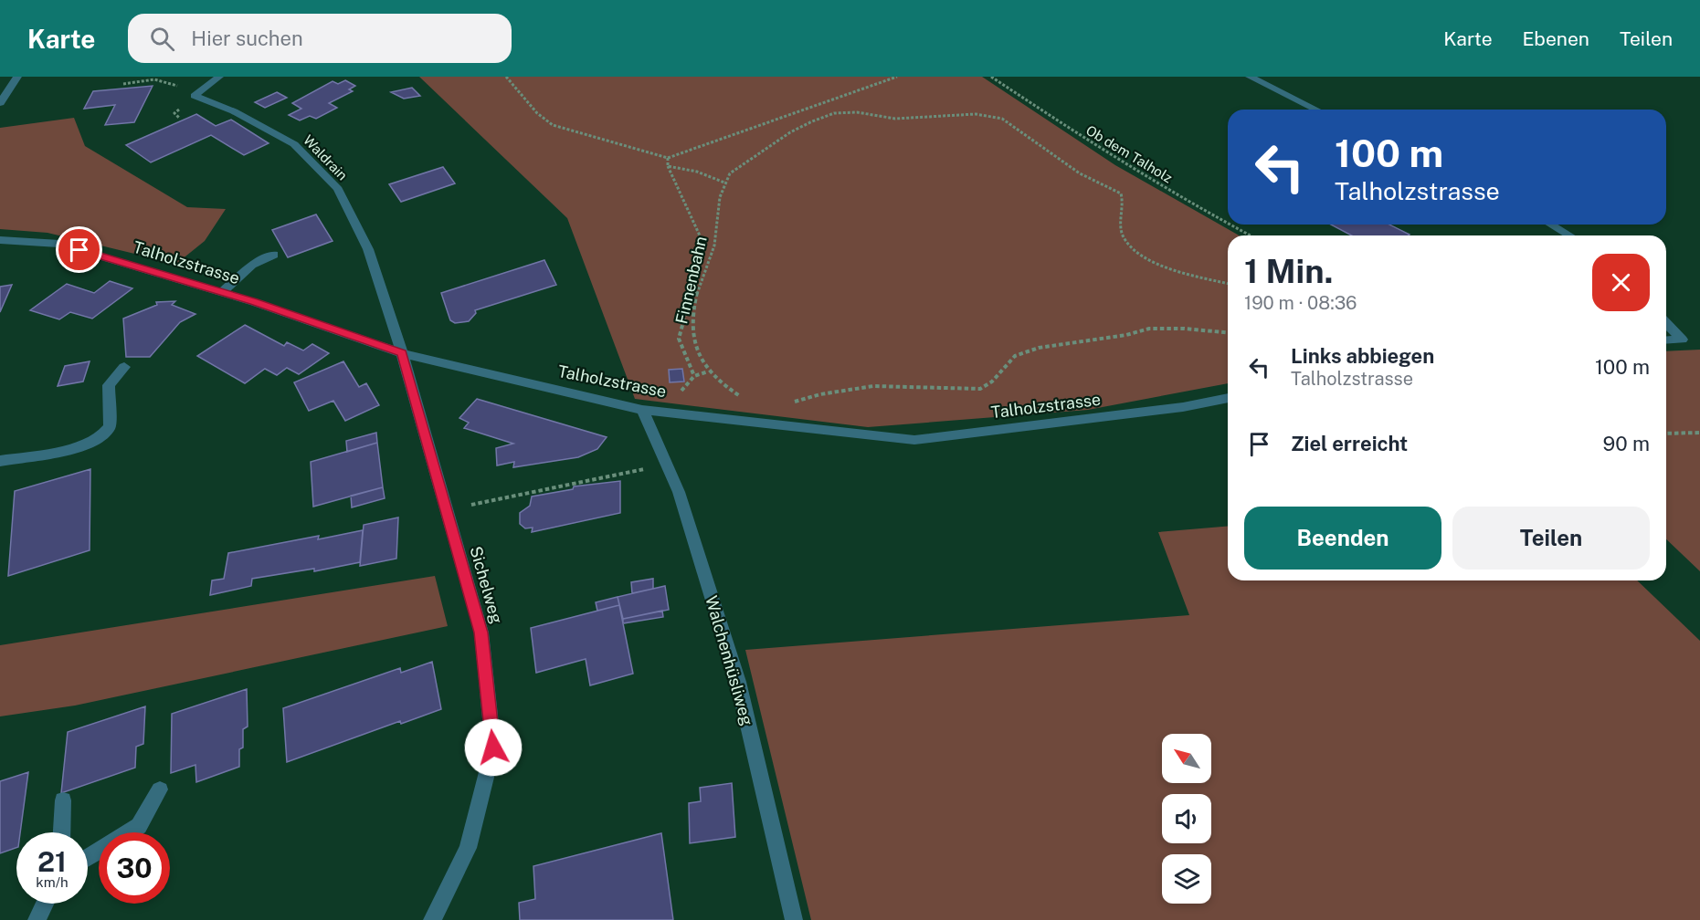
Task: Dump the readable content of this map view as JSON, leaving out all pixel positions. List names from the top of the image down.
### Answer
{
  "streets": {
    "street": [
      "Waldrain",
      "Talholzstrasse",
      "Sichelweg",
      "Walchenhüsliweg"
    ],
    "path": ["Ob dem Talholz", "Finnenbahn"]
  },
  "crossings": [
    ["Waldrain", "Talholzstrasse"],
    ["Waldrain", "Sichelweg"],
    ["Talholzstrasse", "Sichelweg"],
    ["Talholzstrasse", "Walchenhüsliweg"]
  ],
  "north": "top left",
  "page": {
    "header": "Karte",
    "search": "Hier suchen",
    "nav": ["Karte", "Ebenen", "Teilen"],
    "turn": ["100 m", "Talholzstrasse"],
    "heading": ["1 Min.", "190 m · 08:36"],
    "list": [
      {
        "name": "Links abbiegen",
        "note": "Talholzstrasse",
        "value": "100 m"
      },
      {
        "name": "Ziel erreicht",
        "value": "90 m"
      }
    ],
    "buttons": ["Beenden", "Teilen"],
    "speed": "21 km/h",
    "limit": "30"
  }
}
